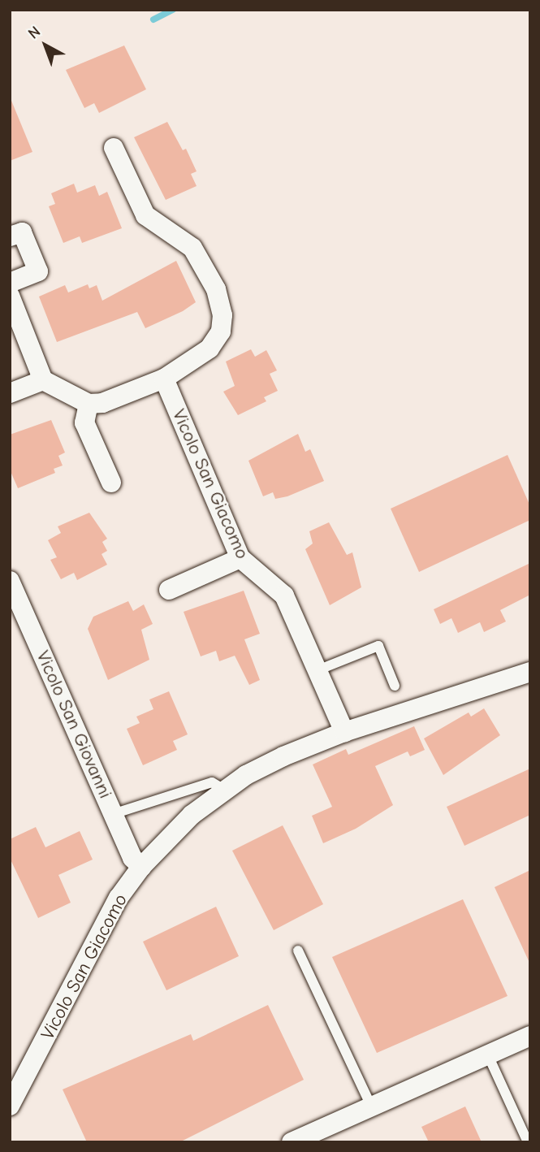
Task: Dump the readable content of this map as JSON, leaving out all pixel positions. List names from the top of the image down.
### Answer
{
  "streets": {
    "street": ["Vicolo San Giacomo", "Vicolo San Giovanni"]
  },
  "crossings": [
    ["Vicolo San Giacomo", "Vicolo San Giovanni"]
  ],
  "north": "top left"
}
